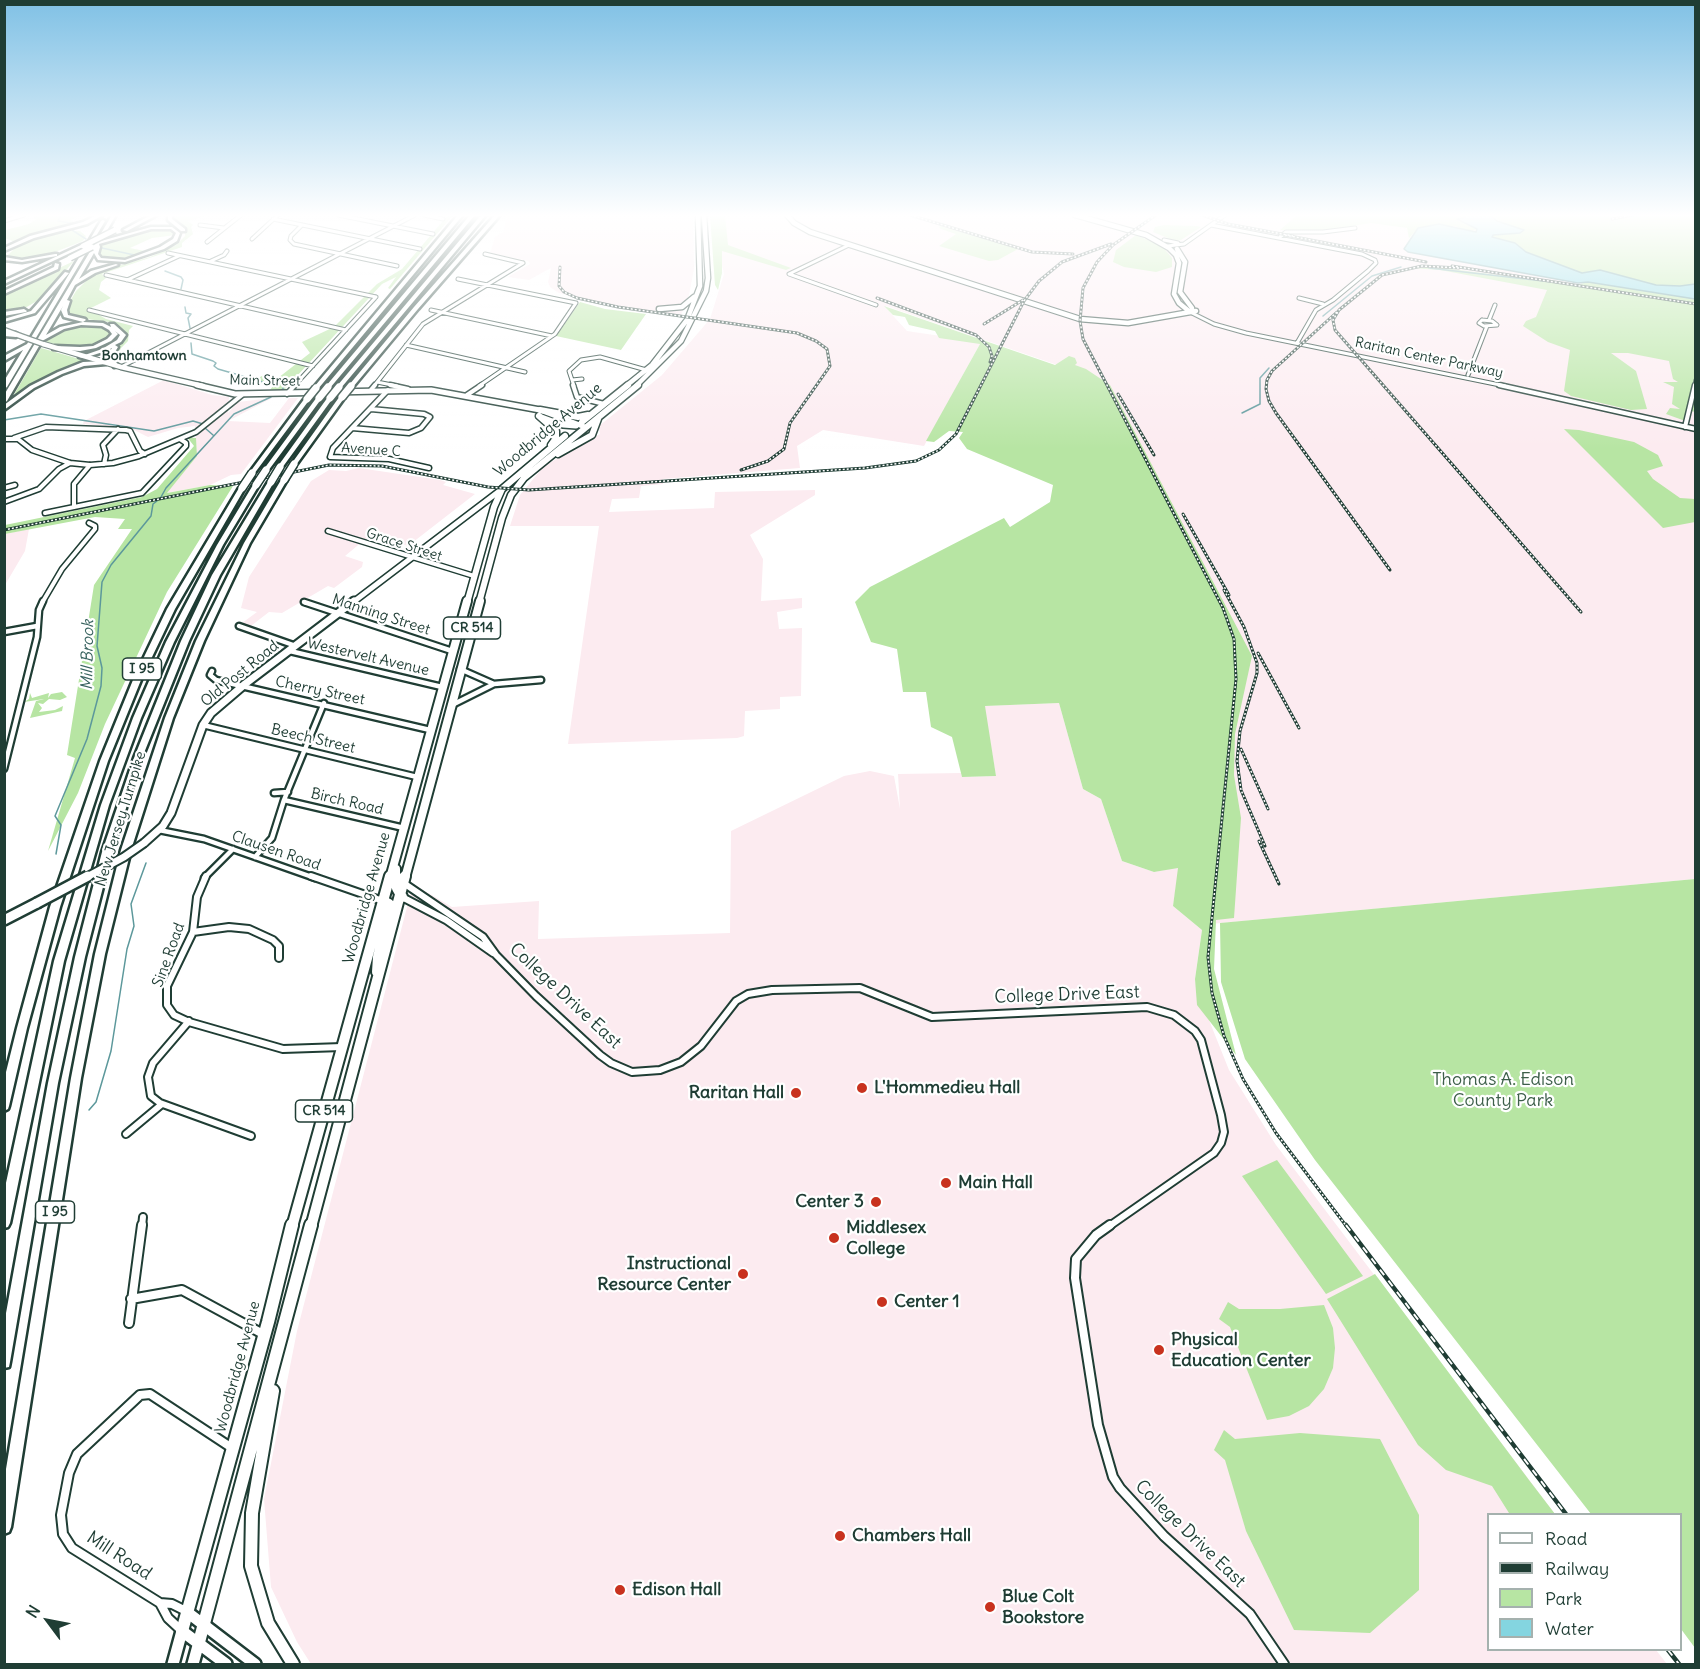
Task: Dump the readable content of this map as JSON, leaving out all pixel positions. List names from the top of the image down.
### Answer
{
  "streets": {
    "highway": ["I 95", "New Jersey Turnpike"],
    "main road": ["Woodbridge Avenue", "CR 514"],
    "street": [
      "Raritan Center Parkway",
      "Main Street",
      "Avenue C",
      "Grace Street",
      "Manning Street",
      "Westervelt Avenue",
      "Old Post Road",
      "Cherry Street",
      "Beech Street",
      "Birch Road",
      "Clausen Road",
      "Sine Road",
      "College Drive East",
      "Mill Road"
    ]
  },
  "crossings": [
    ["Main Street", "Woodbridge Avenue"],
    ["Main Street", "Avenue C"],
    ["Woodbridge Avenue", "Grace Street"],
    ["Woodbridge Avenue", "Manning Street"],
    ["Woodbridge Avenue", "Westervelt Avenue"],
    ["Woodbridge Avenue", "Old Post Road"],
    ["Woodbridge Avenue", "Cherry Street"],
    ["Woodbridge Avenue", "Beech Street"],
    ["Woodbridge Avenue", "Birch Road"],
    ["Woodbridge Avenue", "Clausen Road"],
    ["Woodbridge Avenue", "Sine Road"],
    ["Woodbridge Avenue", "College Drive East"],
    ["Woodbridge Avenue", "Mill Road"],
    ["Grace Street", "Old Post Road"],
    ["Manning Street", "Old Post Road"],
    ["Westervelt Avenue", "Old Post Road"],
    ["Old Post Road", "Cherry Street"],
    ["Old Post Road", "Beech Street"],
    ["Old Post Road", "Clausen Road"],
    ["Clausen Road", "Sine Road"]
  ],
  "districts": ["Bonhamtown"],
  "water": ["Mill Brook"],
  "parks": ["Thomas A. Edison County Park"],
  "places": [
    "L'Hommedieu Hall",
    "Raritan Hall",
    "Main Hall",
    "Center 3",
    "Middlesex College",
    "Instructional Resource Center",
    "Center 1",
    "Physical Education Center",
    "Chambers Hall",
    "Edison Hall",
    "Blue Colt Bookstore"
  ],
  "legend": [
    "Road",
    "Railway",
    "Park",
    "Water"
  ],
  "north": "top left"
}
